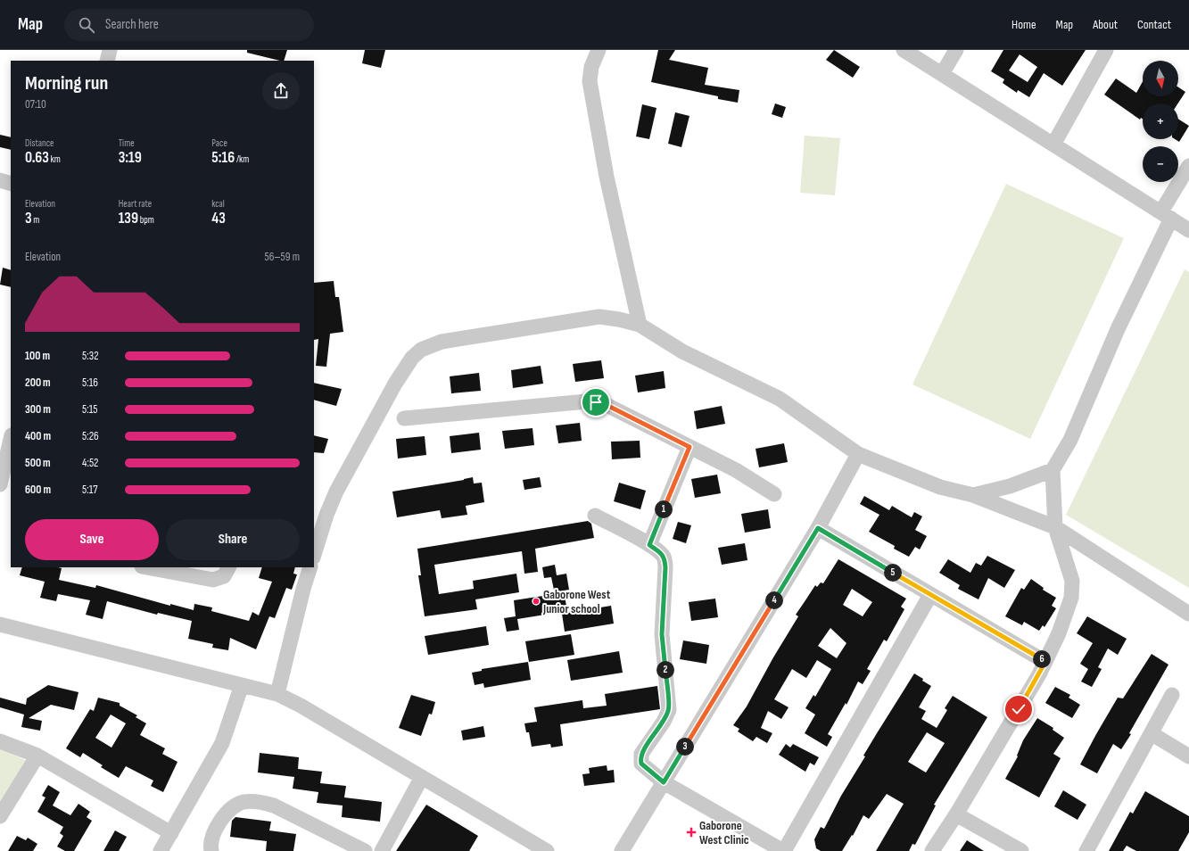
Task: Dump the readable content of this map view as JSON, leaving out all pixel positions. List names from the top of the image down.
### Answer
{
  "places": {
    "other": ["Gaborone West Junior school"],
    "health": ["Gaborone West Clinic"]
  },
  "north": "bottom",
  "page": {
    "header": "Map",
    "search": "Search here",
    "nav": [
      "Home",
      "Map",
      "About",
      "Contact"
    ],
    "map_buttons": ["+", "−"],
    "heading": ["Morning run", "07:10"],
    "stats": [
      ["Distance", "0.63 km"],
      ["Time", "3:19"],
      ["Pace", "5:16 /km"],
      ["Elevation", "3 m"],
      ["Heart rate", "139 bpm"],
      ["kcal", "43"]
    ],
    "chart": ["Elevation", "56–59 m"],
    "list": [
      {
        "name": "100 m",
        "note": "5:32"
      },
      {
        "name": "200 m",
        "note": "5:16"
      },
      {
        "name": "300 m",
        "note": "5:15"
      },
      {
        "name": "400 m",
        "note": "5:26"
      },
      {
        "name": "500 m",
        "note": "4:52"
      },
      {
        "name": "600 m",
        "note": "5:17"
      }
    ],
    "pins": [
      "1",
      "5",
      "4",
      "6",
      "2",
      "3"
    ],
    "buttons": ["Save", "Share"]
  }
}
